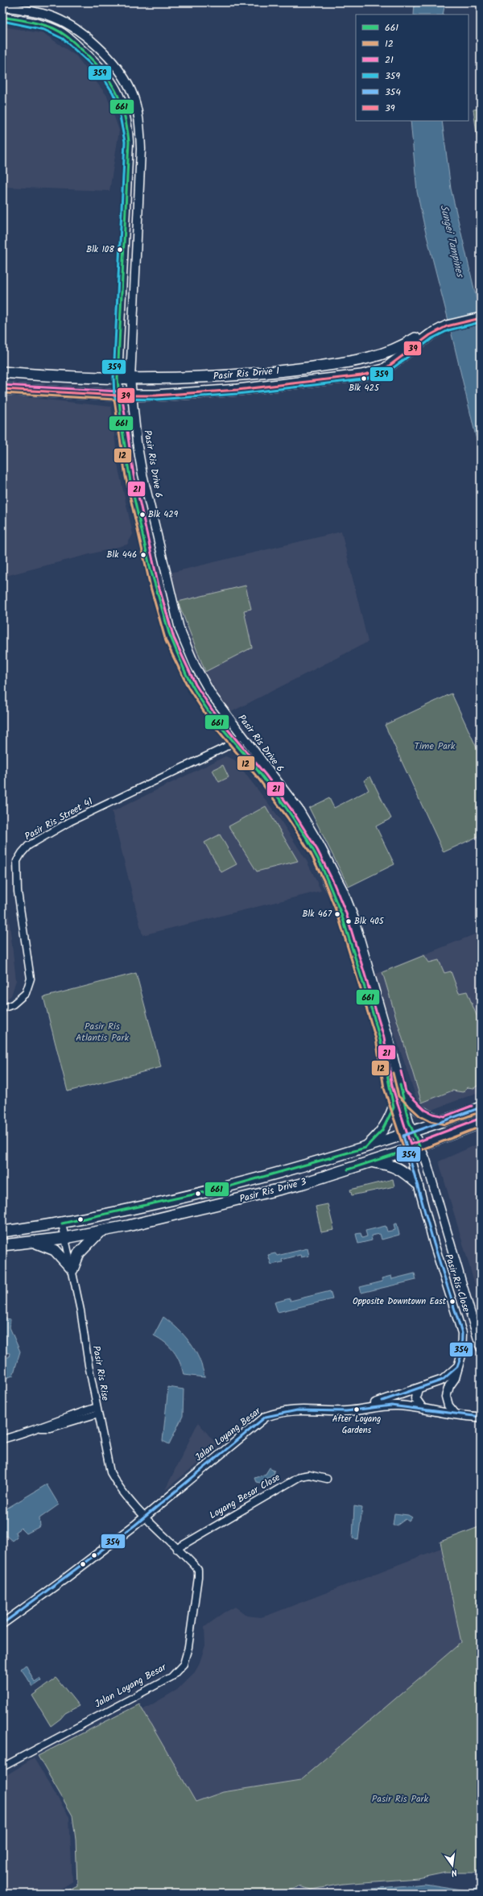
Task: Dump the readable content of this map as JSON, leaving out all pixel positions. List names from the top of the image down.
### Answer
{
  "streets": {
    "main road": ["Pasir Ris Drive 1", "Pasir Ris Drive 3"],
    "street": [
      "Pasir Ris Drive 6",
      "Pasir Ris Street 41",
      "Pasir Ris Close",
      "Pasir Ris Rise",
      "Jalan Loyang Besar",
      "Loyang Besar Close"
    ]
  },
  "crossings": [
    ["Pasir Ris Drive 1", "Pasir Ris Drive 6"],
    ["Pasir Ris Drive 6", "Pasir Ris Street 41"],
    ["Pasir Ris Drive 6", "Pasir Ris Drive 3"],
    ["Pasir Ris Drive 6", "Pasir Ris Close"],
    ["Pasir Ris Drive 3", "Pasir Ris Close"],
    ["Pasir Ris Drive 3", "Pasir Ris Rise"],
    ["Pasir Ris Close", "Jalan Loyang Besar"],
    ["Pasir Ris Rise", "Jalan Loyang Besar"],
    ["Jalan Loyang Besar", "Loyang Besar Close"]
  ],
  "water": ["Sungei Tampines"],
  "parks": ["Time Park", "Pasir Ris Atlantis Park", "Pasir Ris Park"],
  "places": [
    "Blk 108",
    "Blk 425",
    "Blk 429",
    "Blk 446",
    "Blk 467",
    "Blk 405",
    "Opposite Downtown East",
    "After Loyang Gardens"
  ],
  "lines": [
    "transit line 661",
    "transit line 359",
    "transit line 39",
    "transit line 21",
    "transit line 12",
    "transit line 354"
  ],
  "legend": [
    "661",
    "12",
    "21",
    "359",
    "354",
    "39"
  ],
  "north": "bottom"
}
